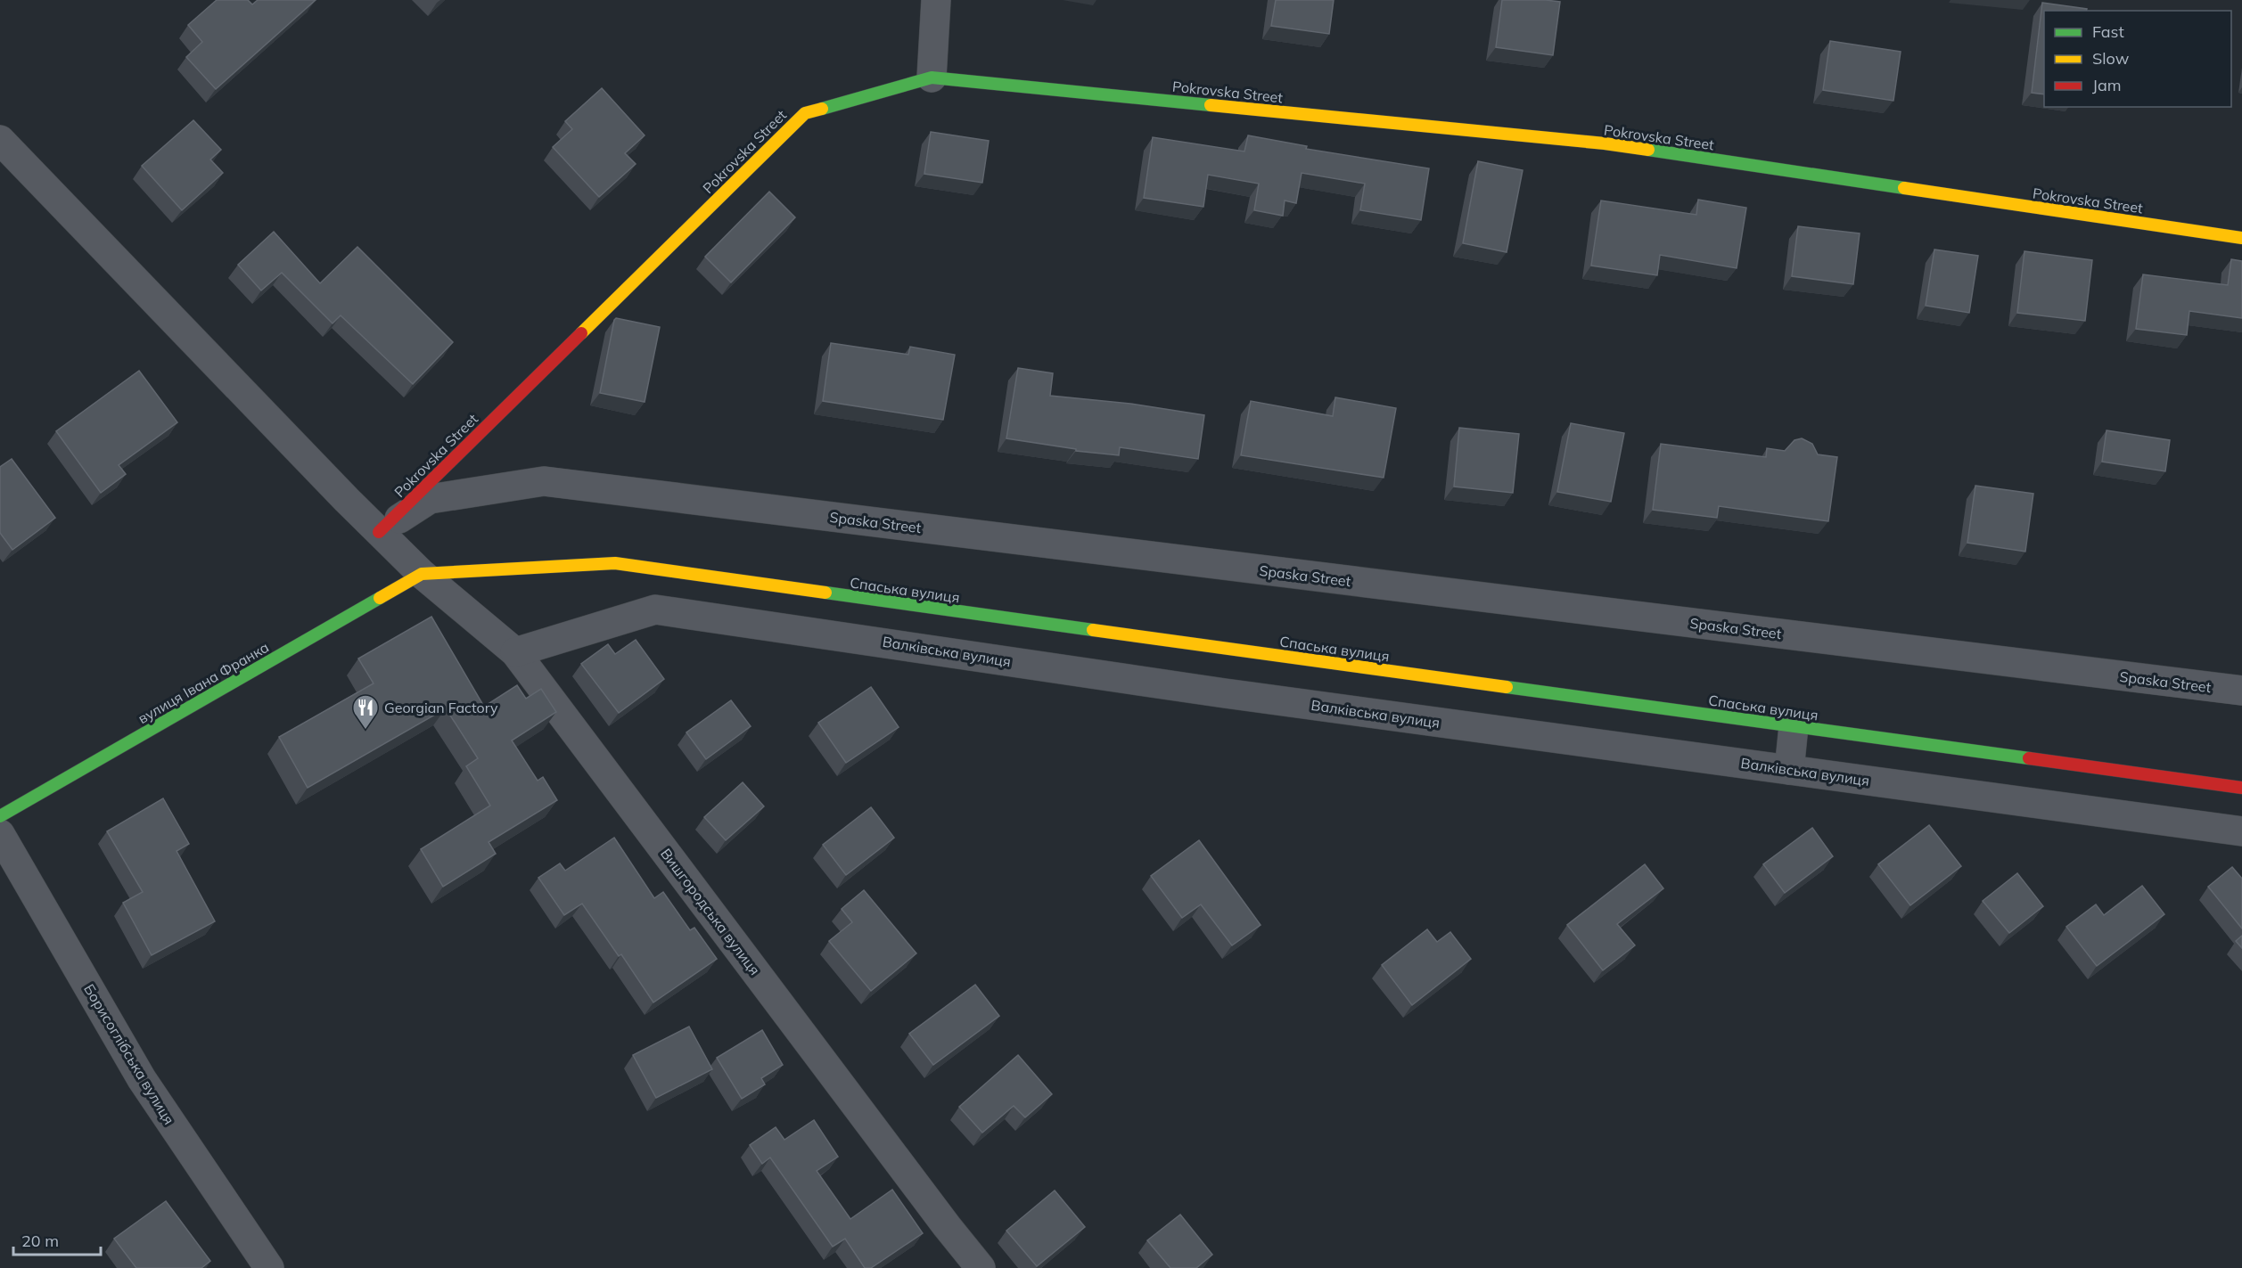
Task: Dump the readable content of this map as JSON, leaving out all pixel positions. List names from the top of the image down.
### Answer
{
  "streets": {
    "street": [
      "Pokrovska Street",
      "Spaska Street",
      "Спаська вулиця",
      "Валківська вулиця",
      "вулиця Івана Франка",
      "Вишгородська вулиця",
      "Борисоглібська вулиця"
    ]
  },
  "crossings": [
    ["Pokrovska Street", "Spaska Street"],
    ["Pokrovska Street", "Вишгородська вулиця"],
    ["Spaska Street", "Вишгородська вулиця"],
    ["Спаська вулиця", "вулиця Івана Франка"],
    ["Спаська вулиця", "Вишгородська вулиця"],
    ["Валківська вулиця", "Вишгородська вулиця"],
    ["вулиця Івана Франка", "Вишгородська вулиця"]
  ],
  "places": {
    "restaurant": ["Georgian Factory"]
  },
  "legend": ["Fast", "Slow", "Jam"],
  "scale_bar": "20 m"
}
